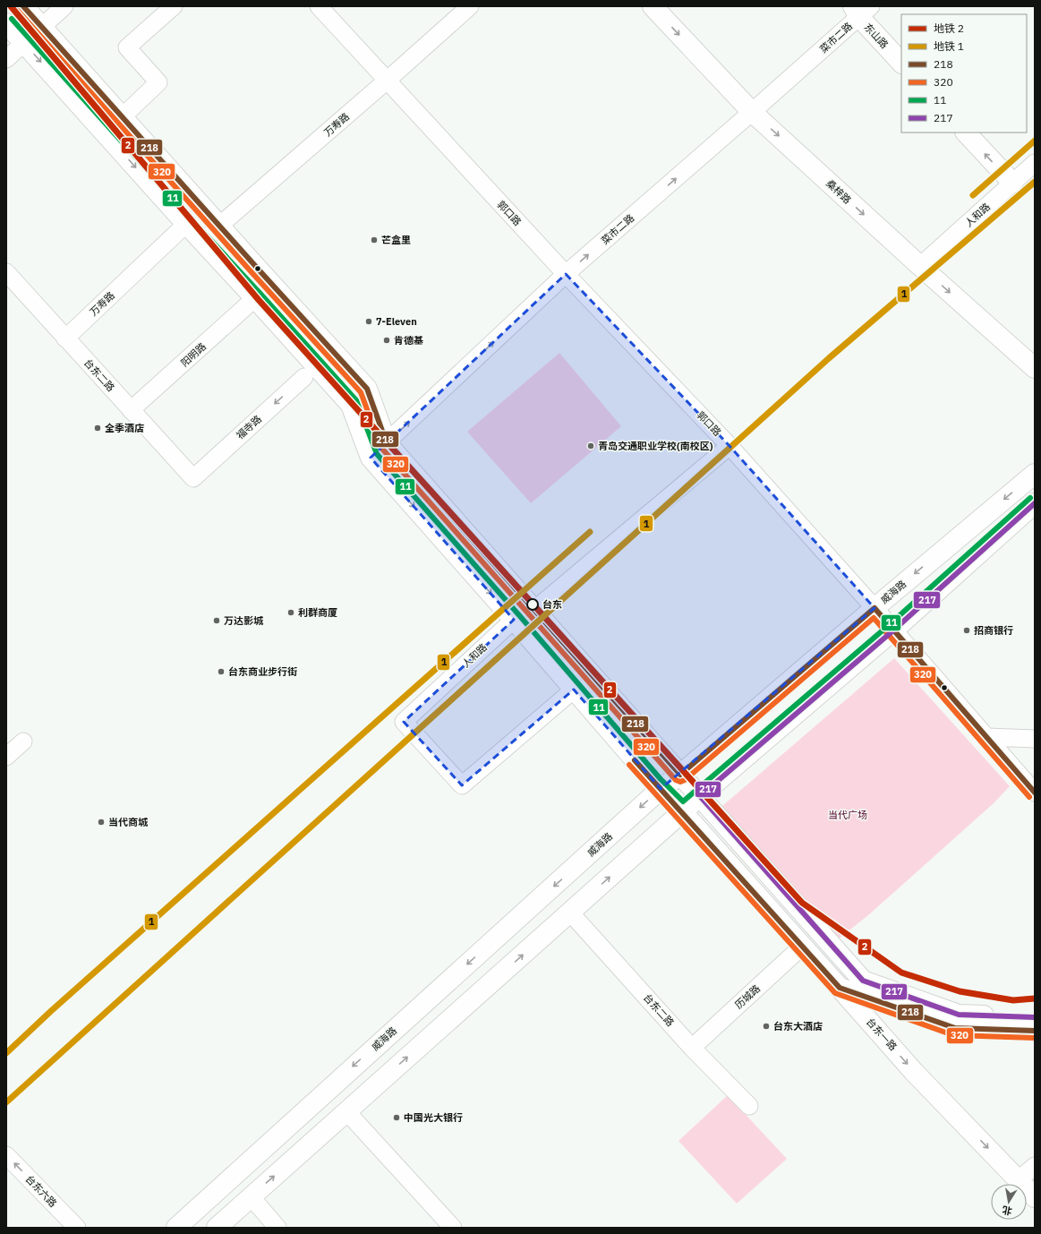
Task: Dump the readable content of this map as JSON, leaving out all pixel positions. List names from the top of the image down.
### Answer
{
  "streets": {
    "main road": [
      "东山路",
      "桑梓路",
      "威海路",
      "台东一路"
    ],
    "street": [
      "菜市二路",
      "万寿路",
      "郭口路",
      "人和路",
      "阳明路",
      "台东二路",
      "福寺路",
      "历城路",
      "台东六路"
    ]
  },
  "crossings": [
    ["东山路", "菜市二路"],
    ["菜市二路", "桑梓路"],
    ["菜市二路", "郭口路"],
    ["菜市二路", "台东一路"],
    ["万寿路", "郭口路"],
    ["万寿路", "台东二路"],
    ["万寿路", "台东一路"],
    ["桑梓路", "人和路"],
    ["郭口路", "威海路"],
    ["人和路", "台东一路"],
    ["阳明路", "台东二路"],
    ["阳明路", "台东一路"],
    ["台东二路", "福寺路"],
    ["台东二路", "历城路"],
    ["威海路", "台东一路"],
    ["历城路", "台东一路"]
  ],
  "one_way": [
    "菜市二路",
    "桑梓路",
    "福寺路",
    "台东六路"
  ],
  "parks": ["当代广场"],
  "places": [
    "芒盒里",
    "7-Eleven",
    "肯德基",
    "全季酒店",
    "青岛交通职业学校(南校区)",
    "台东",
    "利群商厦",
    "万达影城",
    "招商银行",
    "台东商业步行街",
    "当代商城",
    "台东大酒店",
    "中国光大银行"
  ],
  "lines": [
    "metro line 2",
    "transit line 218",
    "transit line 320",
    "transit line 11",
    "metro line 1",
    "transit line 217"
  ],
  "legend": [
    "地铁 2",
    "地铁 1",
    "218",
    "320",
    "11",
    "217"
  ],
  "north": "bottom"
}
